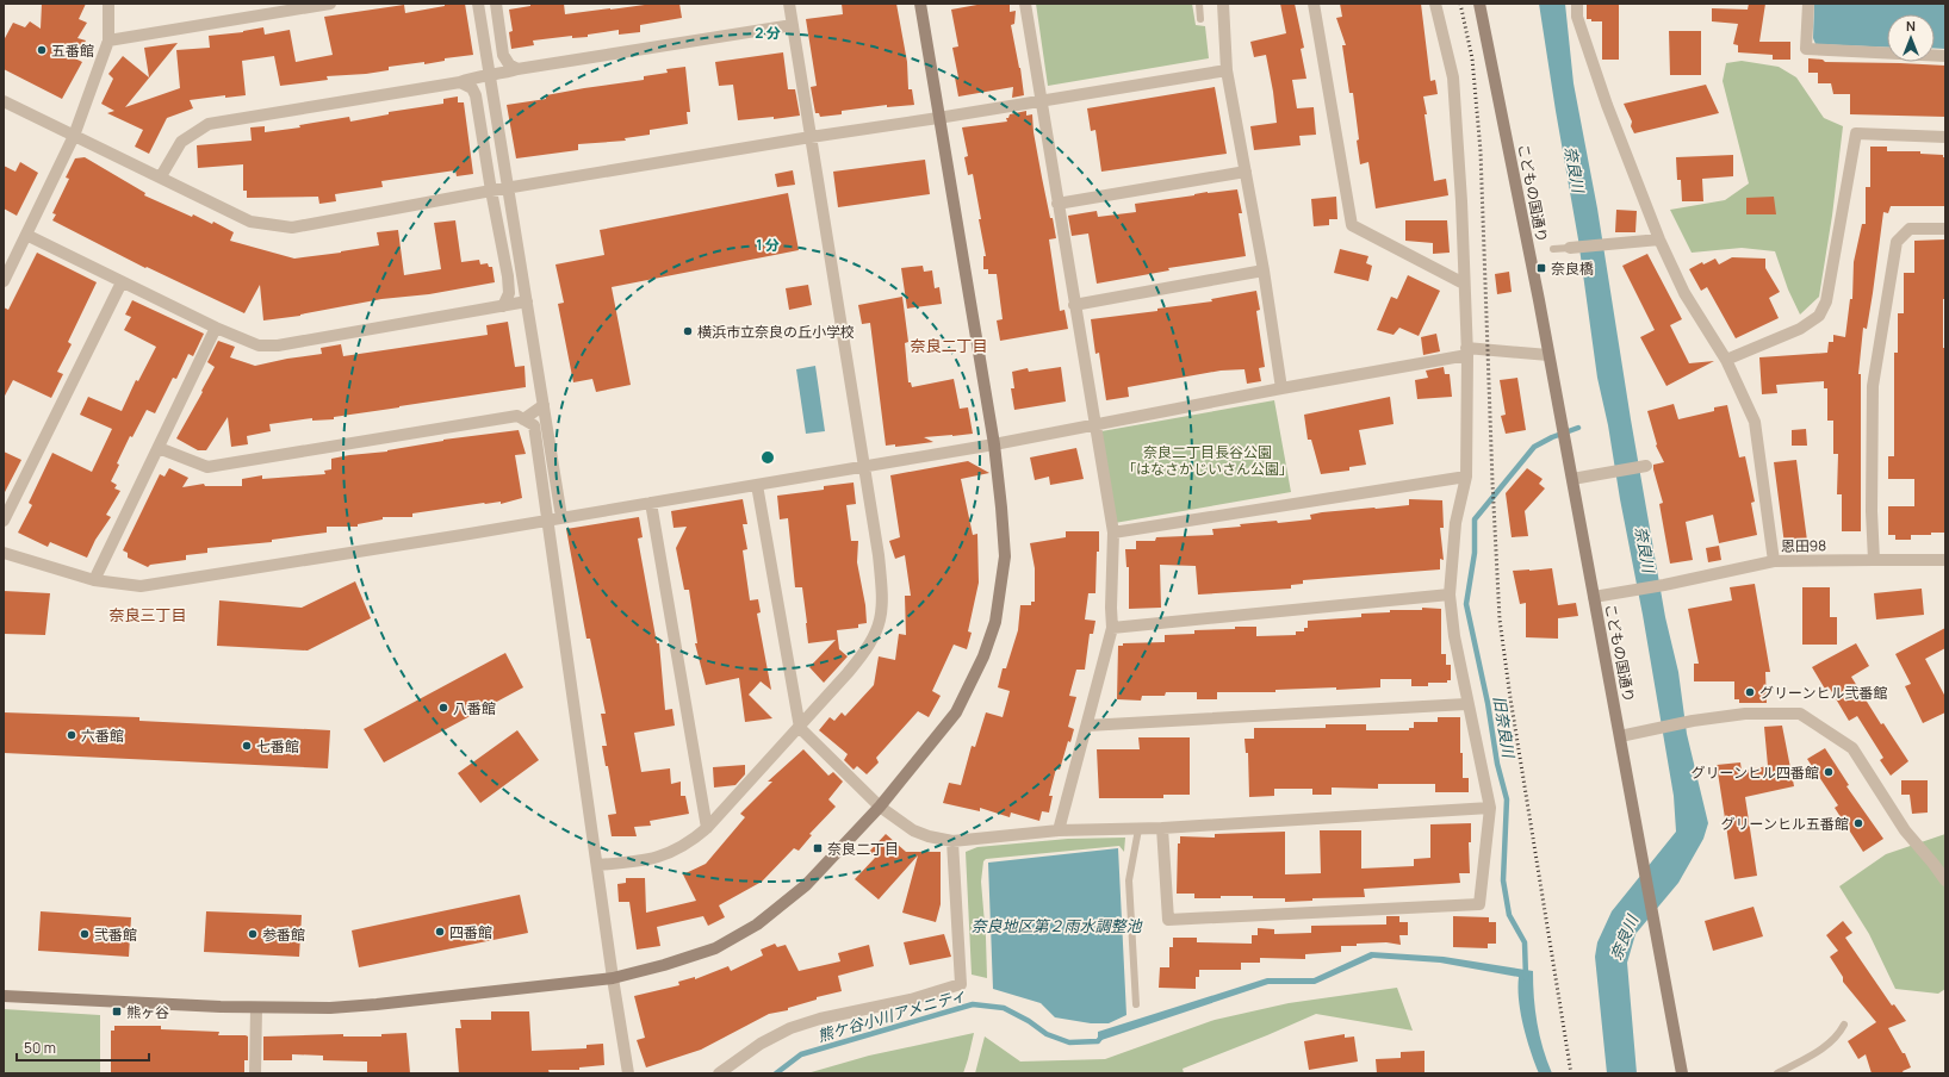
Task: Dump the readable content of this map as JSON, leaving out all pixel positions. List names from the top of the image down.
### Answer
{
  "streets": {
    "street": ["こどもの国通り", "恩田98"]
  },
  "crossings": [
    ["こどもの国通り", "恩田98"]
  ],
  "districts": ["奈良二丁目", "奈良三丁目"],
  "water": [
    "奈良川",
    "旧奈良川",
    "奈良地区第２雨水調整池",
    "熊ケ谷小川アメニティ"
  ],
  "parks": ["奈良二丁目長谷公園 「はなさかじいさん公園」"],
  "places": {
    "other": [
      "五番館",
      "横浜市立奈良の丘小学校",
      "グリーンヒル弐番館",
      "八番館",
      "六番館",
      "七番館",
      "グリーンヒル四番館",
      "グリーンヒル五番館",
      "四番館",
      "弐番館",
      "参番館"
    ],
    "transit": ["奈良橋", "奈良二丁目", "熊ヶ谷"]
  },
  "scale_bar": "50 m",
  "north": "top",
  "rings": ["2 分", "1 分"]
}
